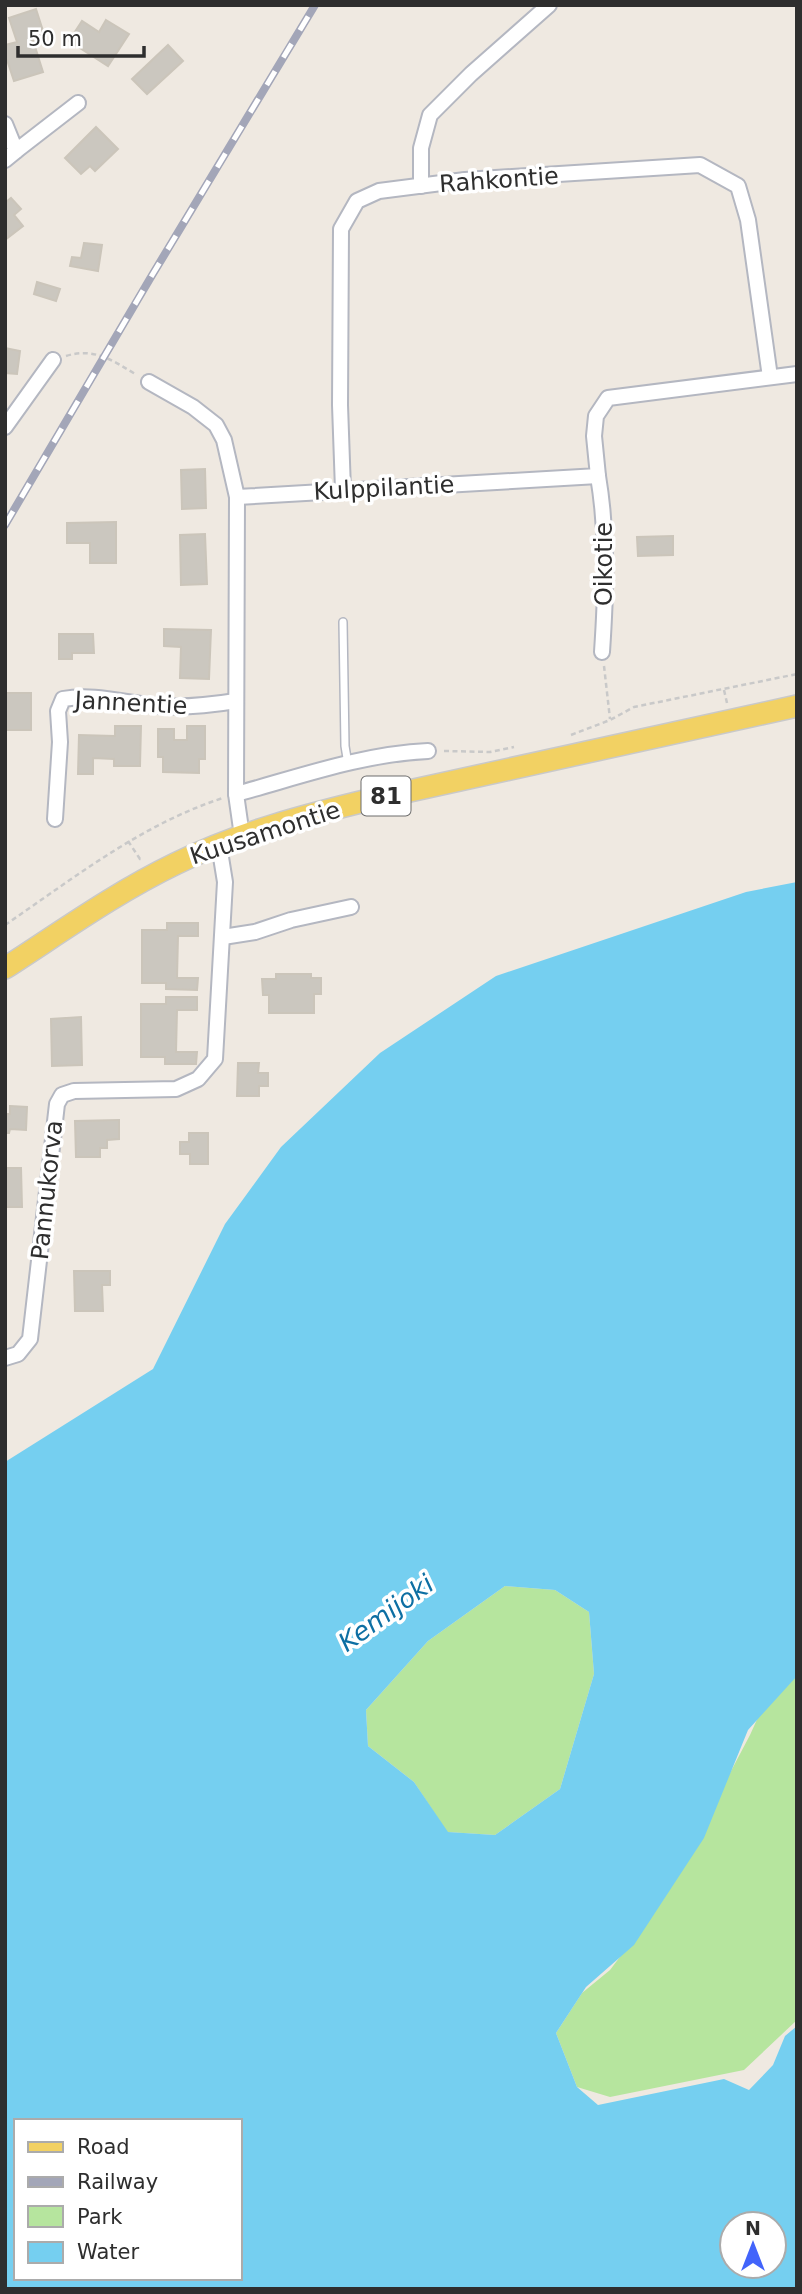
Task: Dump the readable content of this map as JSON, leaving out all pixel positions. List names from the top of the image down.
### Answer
{
  "streets": {
    "main road": ["81", "Kuusamontie"],
    "street": [
      "Rahkontie",
      "Kulppilantie",
      "Oikotie",
      "Jannentie",
      "Pannukorva"
    ]
  },
  "crossings": [
    ["Rahkontie", "Kulppilantie"],
    ["Kulppilantie", "Oikotie"],
    ["Kuusamontie", "Pannukorva"]
  ],
  "water": ["Kemijoki"],
  "legend": [
    "Road",
    "Railway",
    "Park",
    "Water"
  ],
  "scale_bar": "50 m",
  "north": "top"
}
